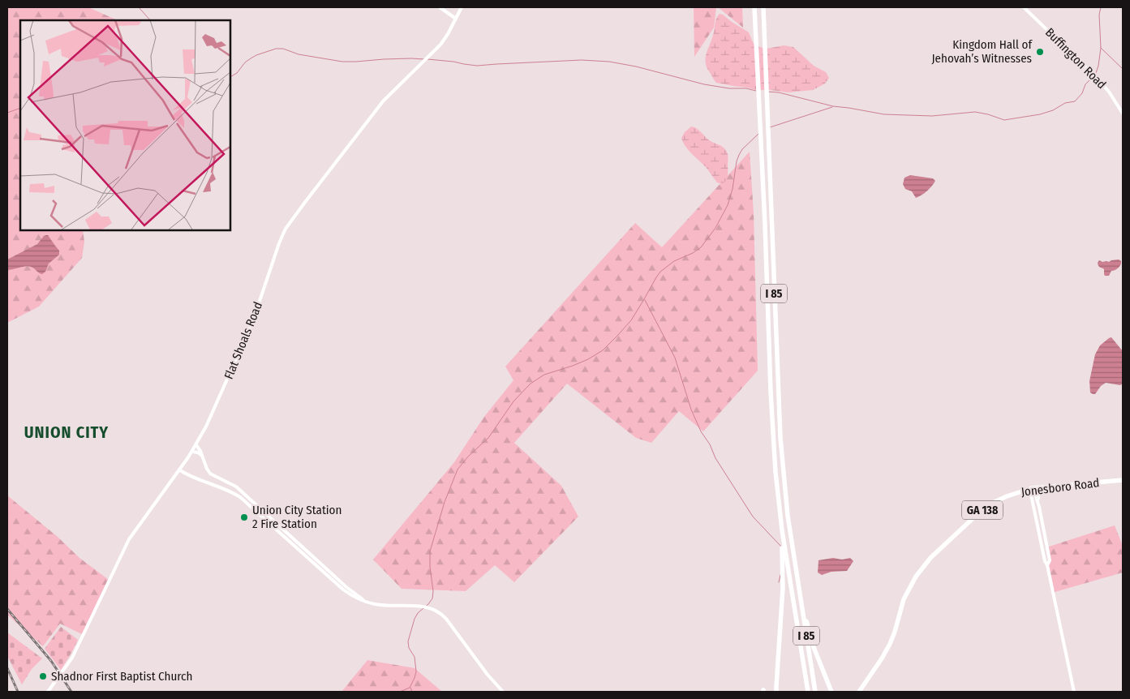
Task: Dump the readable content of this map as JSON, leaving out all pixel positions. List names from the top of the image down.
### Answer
{
  "streets": {
    "highway": ["I 85", "Jonesboro Road", "GA 138"],
    "street": ["Buffington Road", "Flat Shoals Road"]
  },
  "districts": ["UNION CITY"],
  "places": ["Kingdom Hall of Jehovah’s Witnesses", "Union City Station 2 Fire Station", "Shadnor First Baptist Church"]
}
